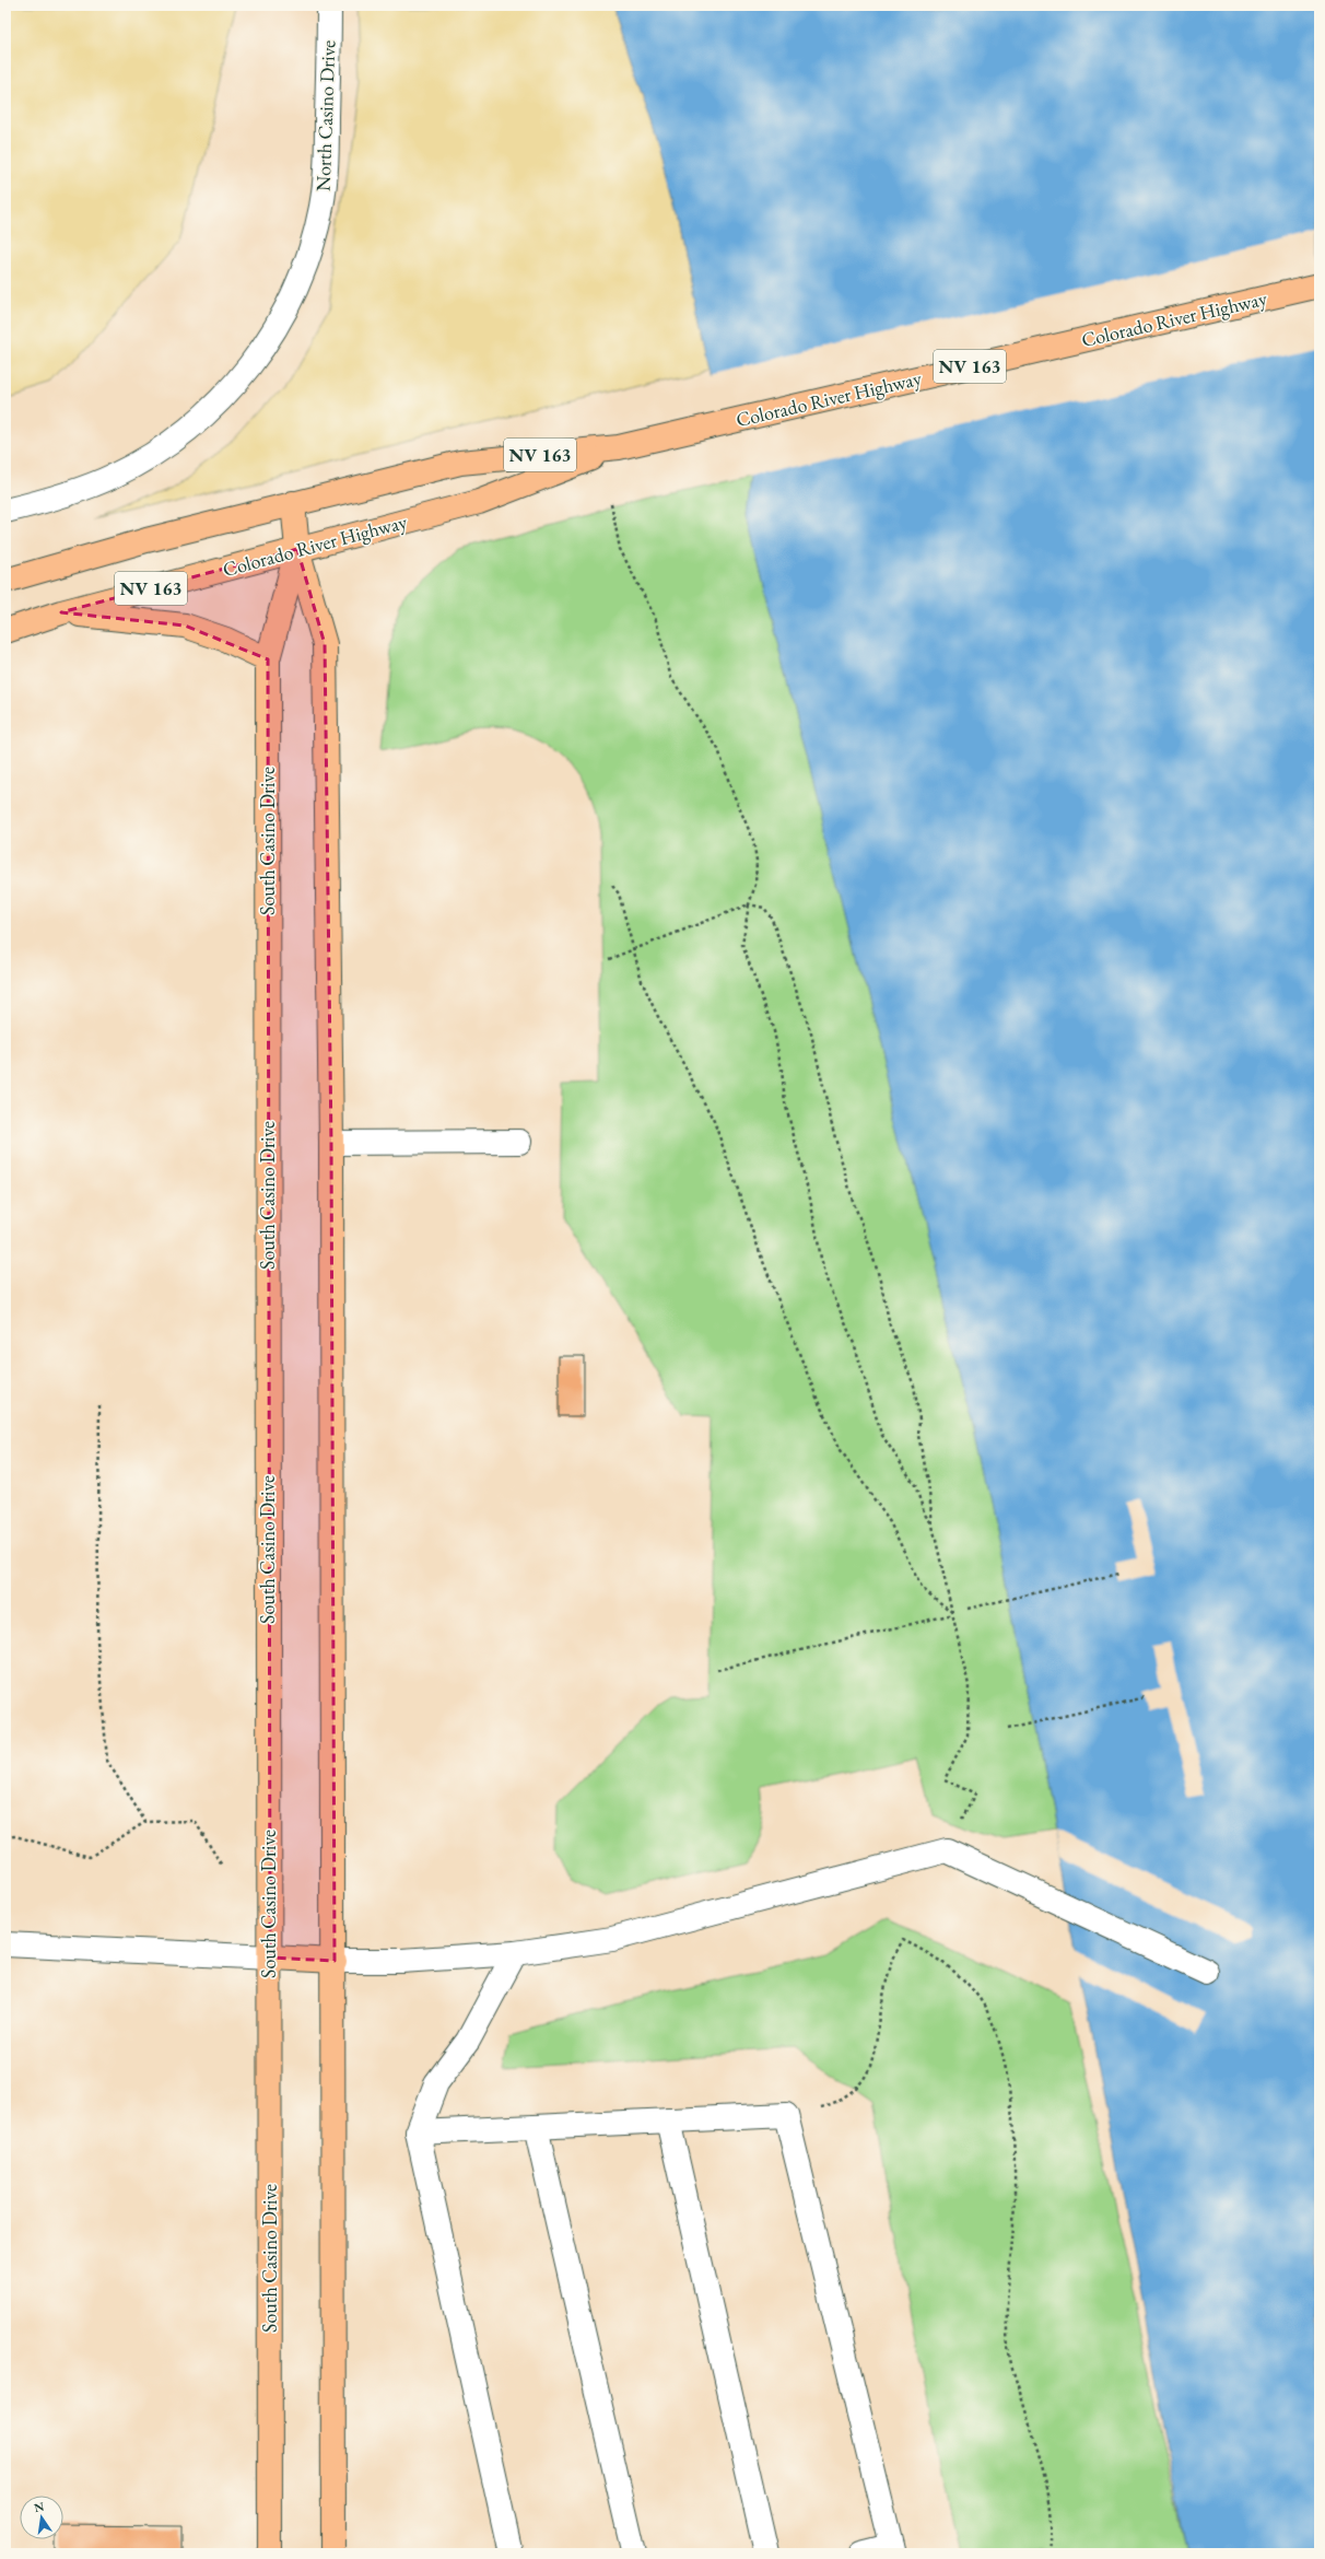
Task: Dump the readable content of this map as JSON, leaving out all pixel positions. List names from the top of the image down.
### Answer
{
  "streets": {
    "main road": ["Colorado River Highway", "NV 163", "South Casino Drive"],
    "street": ["North Casino Drive"]
  },
  "crossings": [
    ["Colorado River Highway", "South Casino Drive"]
  ],
  "north": "top"
}
